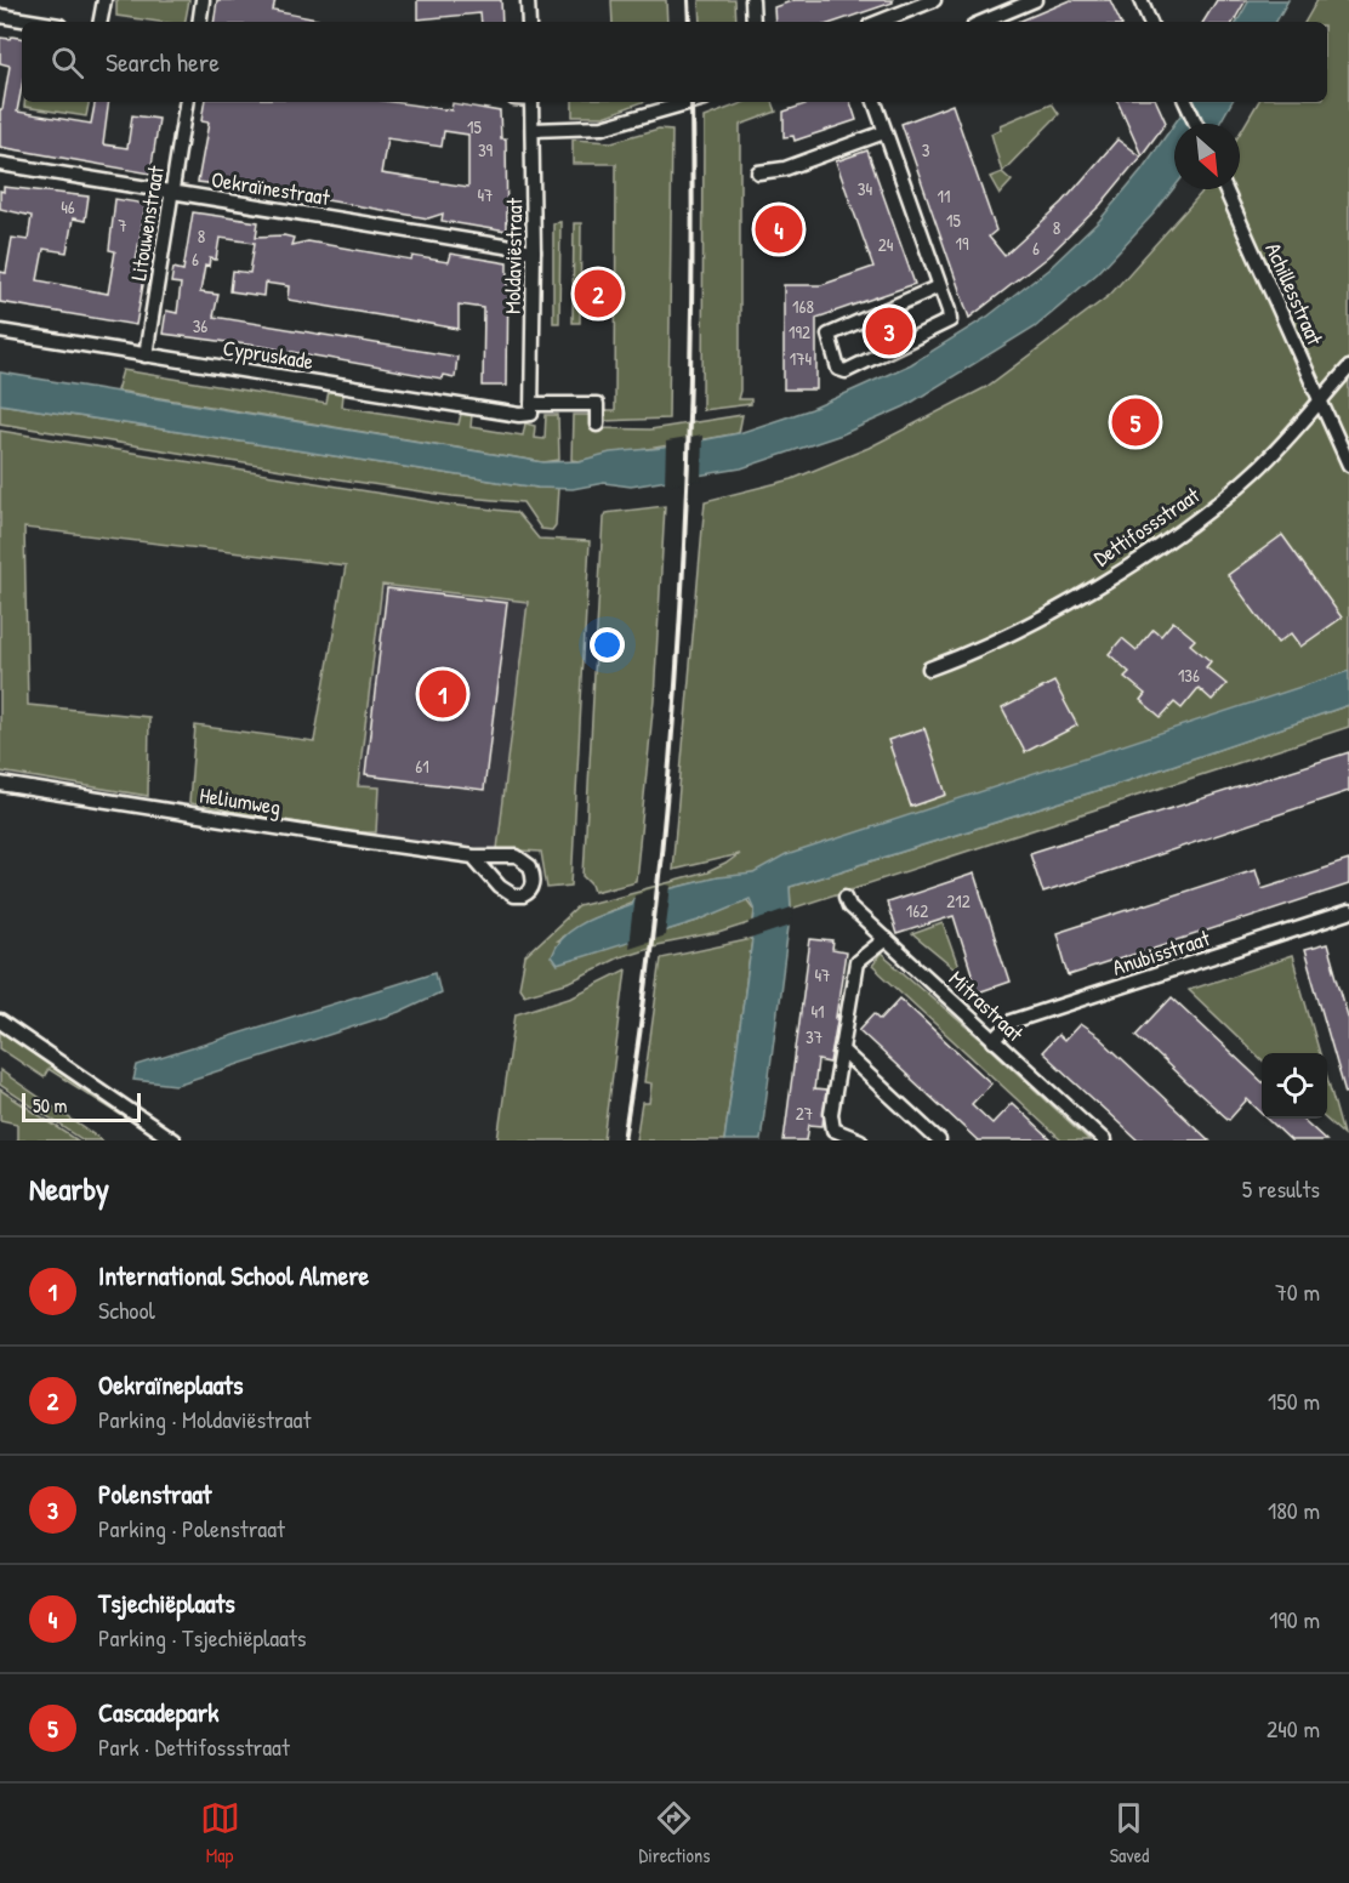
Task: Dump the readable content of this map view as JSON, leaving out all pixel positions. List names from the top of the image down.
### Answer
{
  "streets": {
    "street": [
      "Oekraïnestraat",
      "Litouwenstraat",
      "Moldaviëstraat",
      "Achillesstraat",
      "Cypruskade",
      "Dettifossstraat",
      "Heliumweg",
      "Anubisstraat",
      "Mitrastraat"
    ]
  },
  "crossings": [
    ["Oekraïnestraat", "Litouwenstraat"],
    ["Oekraïnestraat", "Moldaviëstraat"],
    ["Litouwenstraat", "Cypruskade"],
    ["Moldaviëstraat", "Cypruskade"],
    ["Achillesstraat", "Dettifossstraat"],
    ["Anubisstraat", "Mitrastraat"]
  ],
  "house_numbers": [
    "15",
    "39",
    "3",
    "34",
    "47",
    "11",
    "46",
    "15",
    "7",
    "8",
    "8",
    "19",
    "24",
    "6",
    "6",
    "168",
    "36",
    "192",
    "174",
    "136",
    "61",
    "212",
    "162",
    "47",
    "41",
    "37",
    "27"
  ],
  "scale_bar": "50 m",
  "north": "bottom right",
  "page": {
    "search": "Search here",
    "pins": [
      "4",
      "2",
      "3",
      "5",
      "1"
    ],
    "scale": "50 m",
    "heading": ["Nearby", "5 results"],
    "list": [
      {
        "mark": "1",
        "name": "International School Almere",
        "note": "School",
        "value": "70 m"
      },
      {
        "mark": "2",
        "name": "Oekraïneplaats",
        "note": "Parking · Moldaviëstraat",
        "value": "150 m"
      },
      {
        "mark": "3",
        "name": "Polenstraat",
        "note": "Parking · Polenstraat",
        "value": "180 m"
      },
      {
        "mark": "4",
        "name": "Tsjechiëplaats",
        "note": "Parking · Tsjechiëplaats",
        "value": "190 m"
      },
      {
        "mark": "5",
        "name": "Cascadepark",
        "note": "Park · Dettifossstraat",
        "value": "240 m"
      }
    ],
    "nav": ["Map", "Directions", "Saved"]
  }
}
